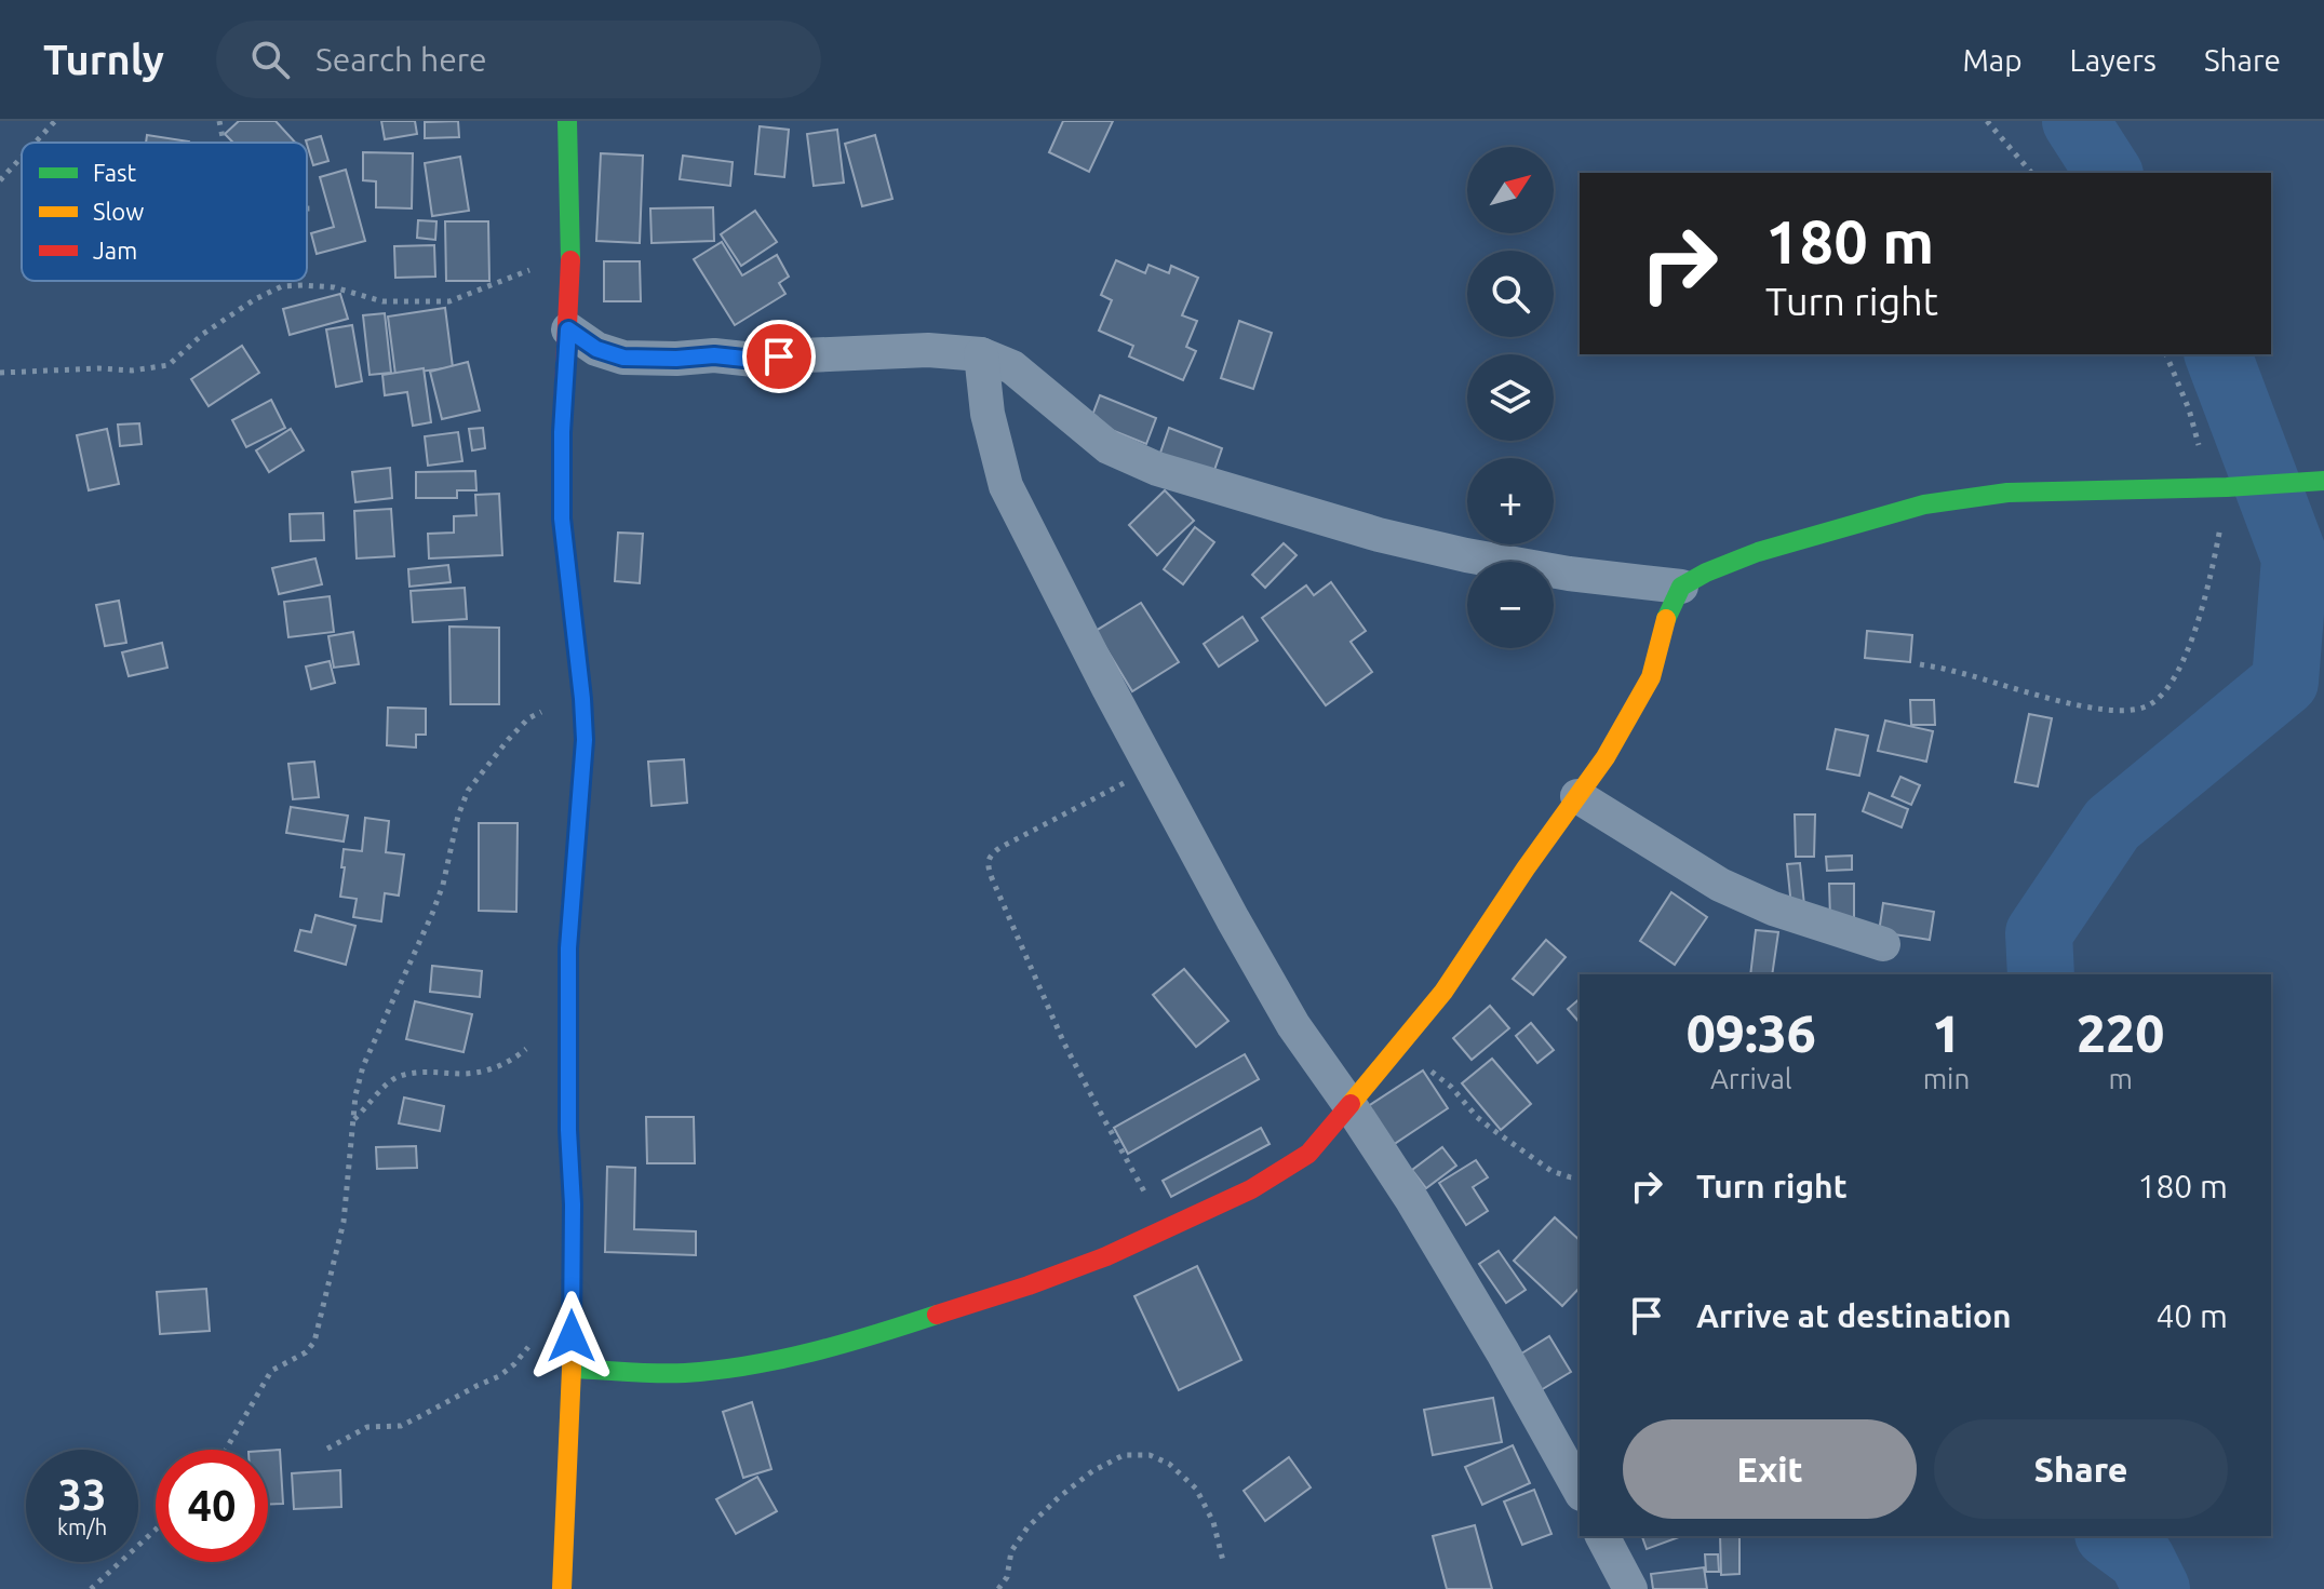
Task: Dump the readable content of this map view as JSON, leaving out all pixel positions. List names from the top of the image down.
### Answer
{
  "legend": ["Fast", "Slow", "Jam"],
  "north": "top right",
  "page": {
    "header": "Turnly",
    "search": "Search here",
    "nav": ["Map", "Layers", "Share"],
    "map_buttons": ["+", "−"],
    "turn": ["180 m", "Turn right"],
    "eta": [
      "09:36",
      "Arrival",
      "1",
      "min",
      "220",
      "m"
    ],
    "list": [
      {
        "name": "Turn right",
        "value": "180 m"
      },
      {
        "name": "Arrive at destination",
        "value": "40 m"
      }
    ],
    "buttons": ["Exit", "Share"],
    "speed": "33 km/h",
    "limit": "40"
  }
}
